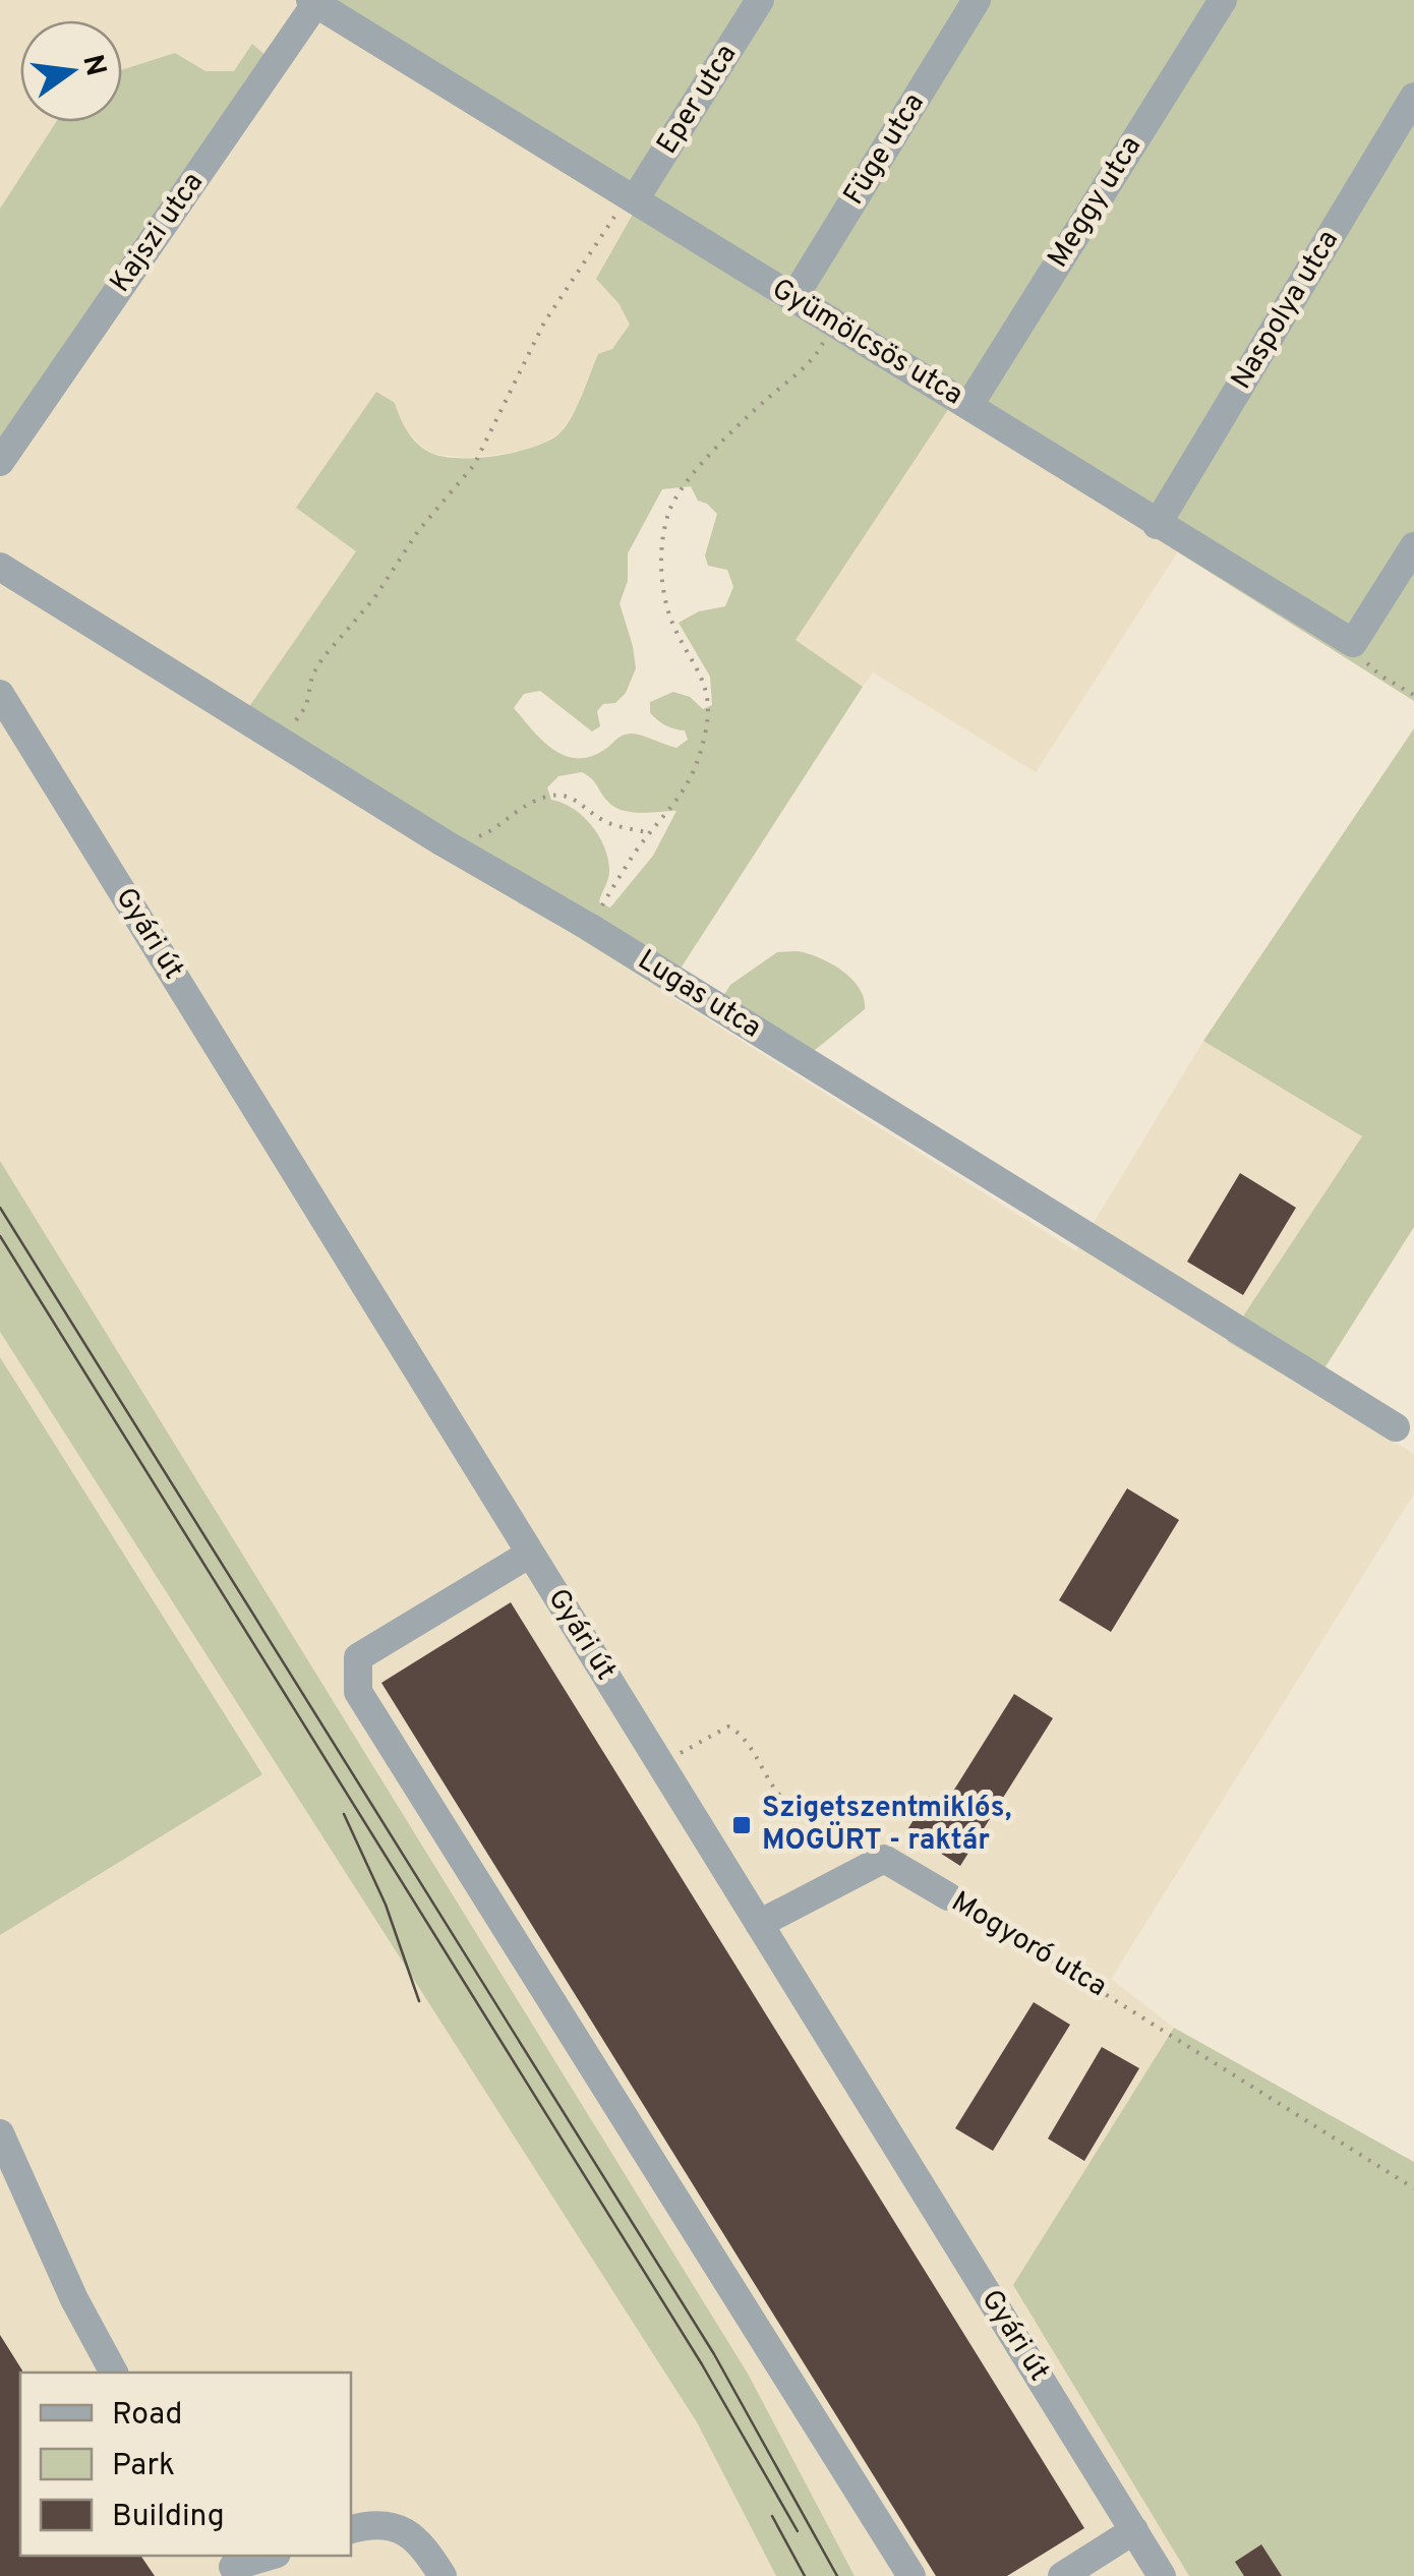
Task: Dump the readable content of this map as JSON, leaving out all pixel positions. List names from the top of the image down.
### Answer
{
  "streets": {
    "street": [
      "Eper utca",
      "Füge utca",
      "Meggy utca",
      "Kajszi utca",
      "Naspolya utca",
      "Gyümölcsös utca",
      "Gyári út",
      "Lugas utca",
      "Mogyoró utca"
    ]
  },
  "crossings": [
    ["Eper utca", "Gyümölcsös utca"],
    ["Füge utca", "Gyümölcsös utca"],
    ["Meggy utca", "Gyümölcsös utca"],
    ["Kajszi utca", "Gyümölcsös utca"],
    ["Naspolya utca", "Gyümölcsös utca"]
  ],
  "places": {
    "transit": ["Szigetszentmiklós, MOGÜRT - raktár"]
  },
  "legend": ["Road", "Park", "Building"],
  "north": "right"
}
